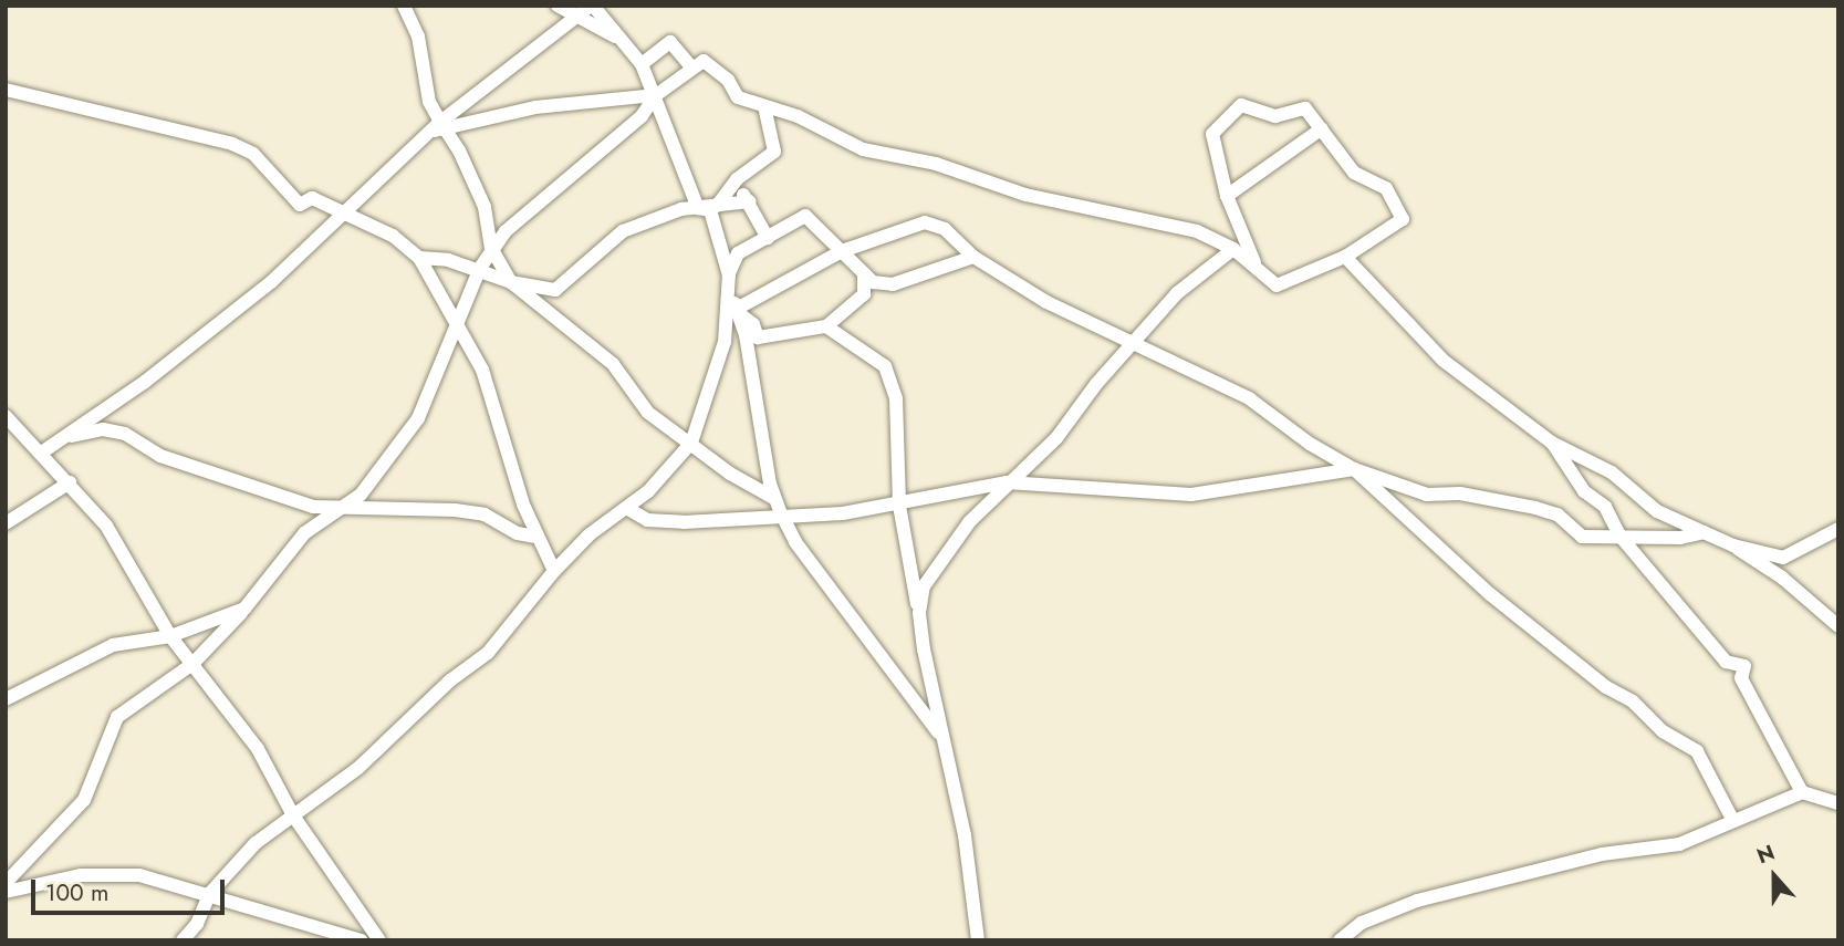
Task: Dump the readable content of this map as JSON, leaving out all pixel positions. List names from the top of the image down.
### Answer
{
  "scale_bar": "100 m",
  "north": "top"
}
